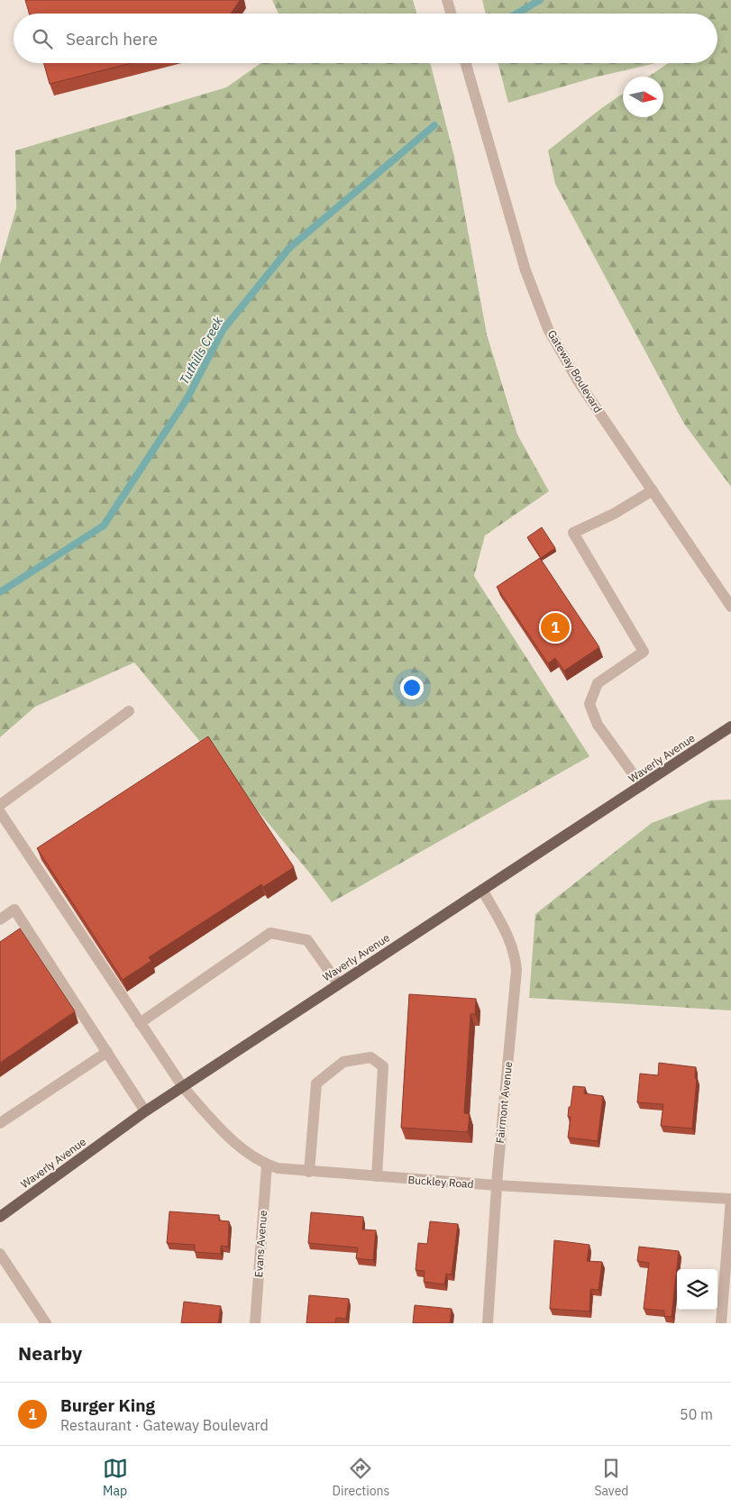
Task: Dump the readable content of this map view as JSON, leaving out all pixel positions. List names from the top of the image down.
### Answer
{
  "streets": {
    "main road": ["Waverly Avenue"],
    "street": [
      "Gateway Boulevard",
      "Fairmont Avenue",
      "Buckley Road",
      "Evans Avenue"
    ]
  },
  "crossings": [
    ["Waverly Avenue", "Fairmont Avenue"],
    ["Waverly Avenue", "Buckley Road"],
    ["Fairmont Avenue", "Buckley Road"],
    ["Buckley Road", "Evans Avenue"]
  ],
  "water": ["Tuthills Creek"],
  "north": "right",
  "page": {
    "search": "Search here",
    "pins": "1",
    "heading": "Nearby",
    "list": [
      {
        "mark": "1",
        "name": "Burger King",
        "note": "Restaurant · Gateway Boulevard",
        "value": "50 m"
      }
    ],
    "nav": ["Map", "Directions", "Saved"]
  }
}
